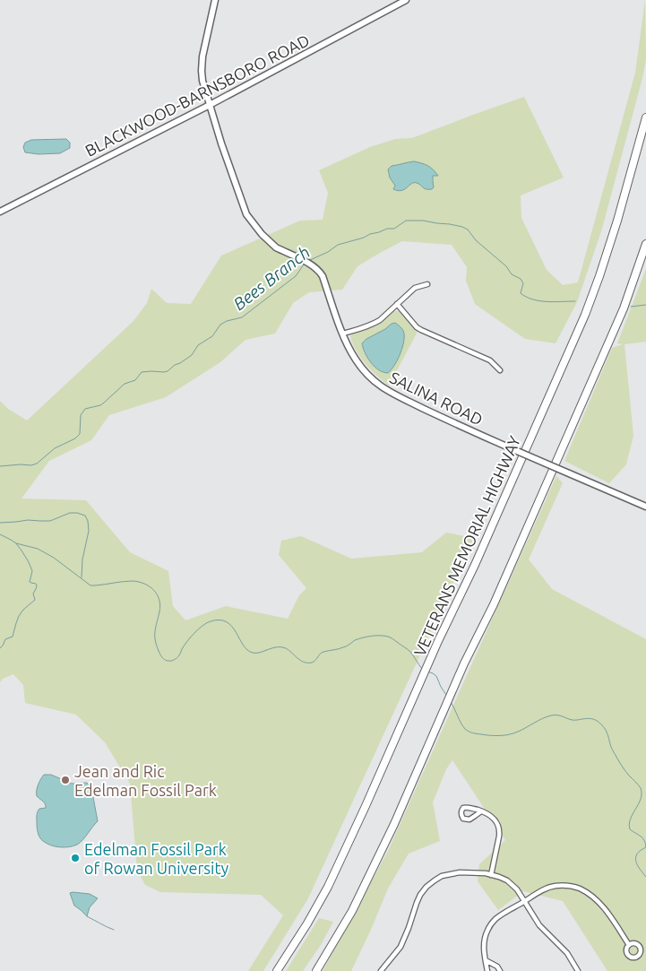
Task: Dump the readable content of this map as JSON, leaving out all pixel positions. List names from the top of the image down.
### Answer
{
  "streets": {
    "highway": ["VETERANS MEMORIAL HIGHWAY"],
    "street": ["BLACKWOOD-BARNSBORO ROAD", "SALINA ROAD"]
  },
  "crossings": [
    ["BLACKWOOD-BARNSBORO ROAD", "SALINA ROAD"]
  ],
  "water": ["Bees Branch"],
  "places": ["Jean and Ric Edelman Fossil Park", "Edelman Fossil Park of Rowan University"]
}
